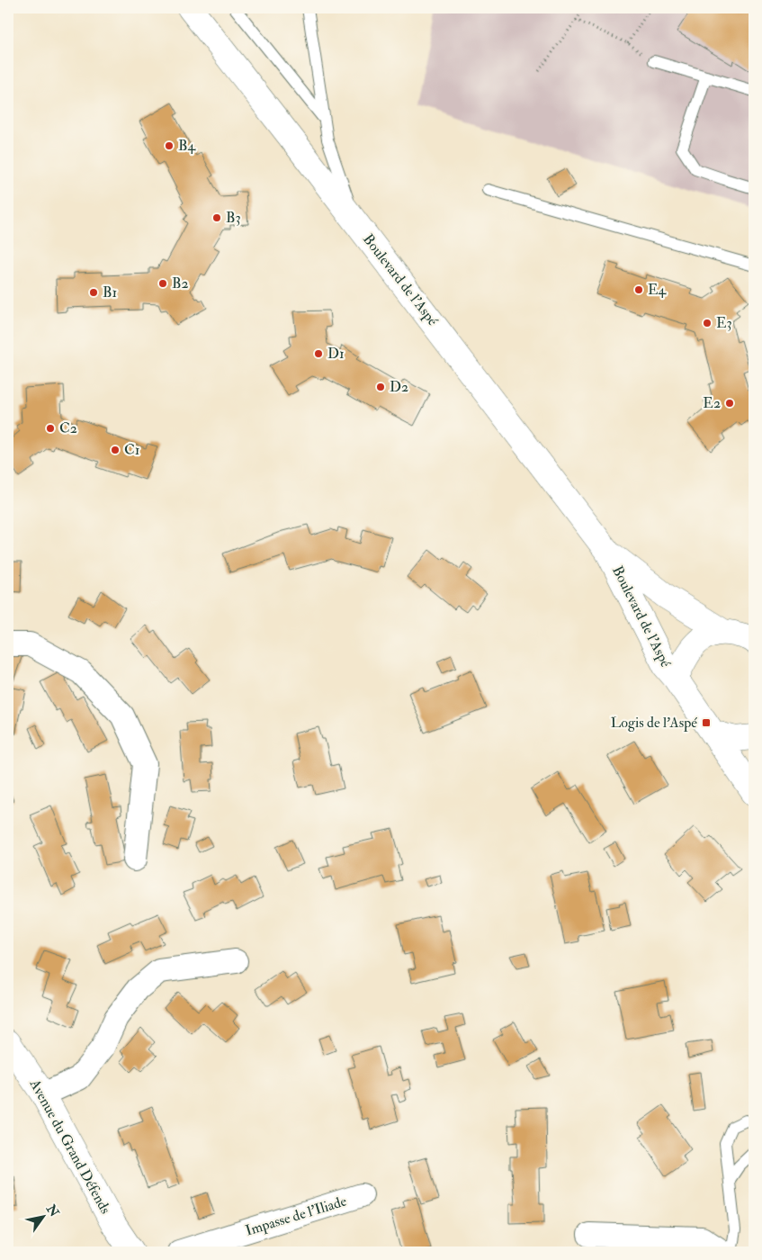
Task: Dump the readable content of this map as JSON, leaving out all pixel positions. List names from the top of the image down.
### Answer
{
  "streets": {
    "street": ["Boulevard de l'Aspé", "Avenue du Grand Défends", "Impasse de l'Iliade"]
  },
  "places": {
    "other": [
      "B4",
      "B3",
      "B2",
      "E4",
      "B1",
      "E3",
      "D1",
      "D2",
      "E2",
      "C2",
      "C1"
    ],
    "transit": ["Logis de l'Aspé"]
  },
  "north": "top right"
}
